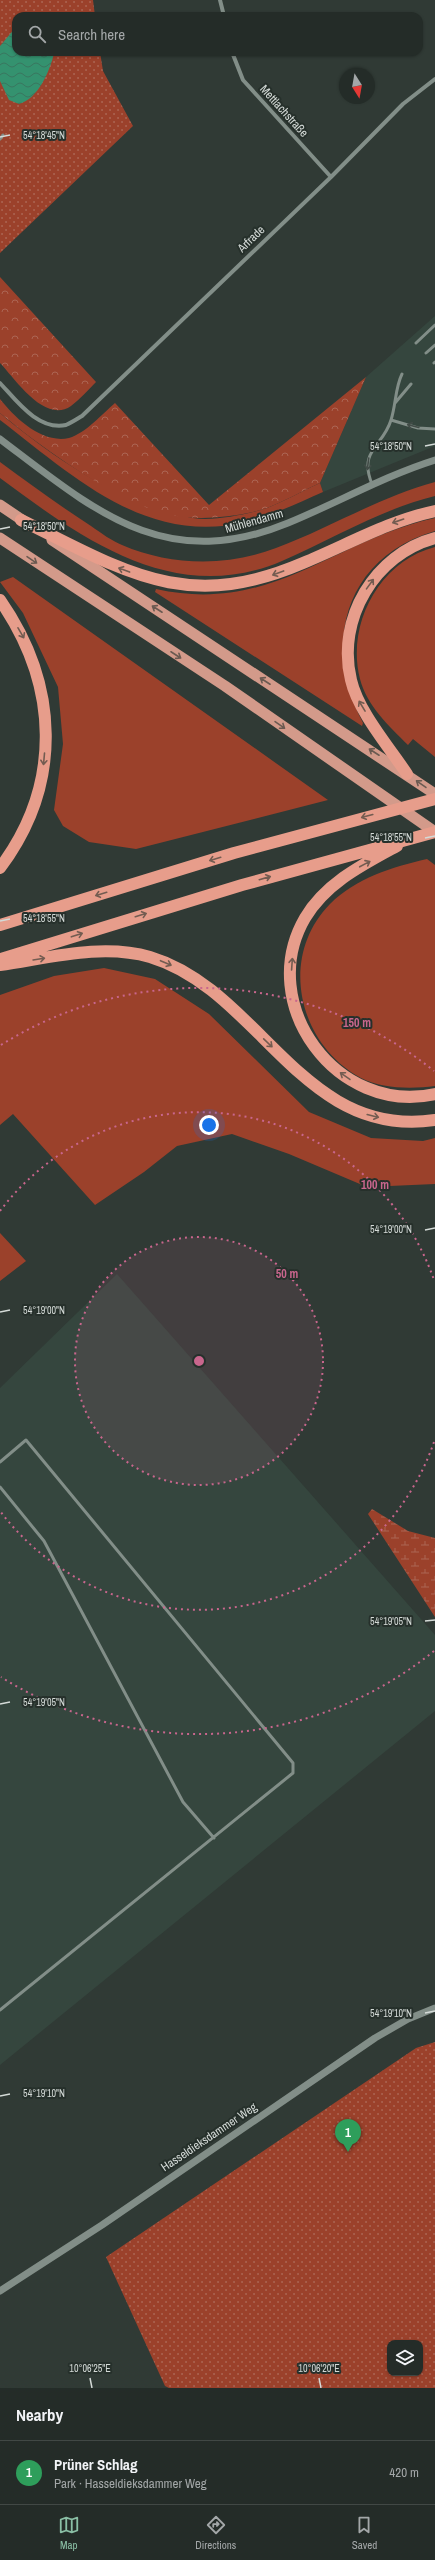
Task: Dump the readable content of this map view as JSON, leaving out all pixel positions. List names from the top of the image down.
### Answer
{
  "streets": {
    "street": [
      "Mettlachstraße",
      "Arfrade",
      "Mühlendamm",
      "Hasseldieksdammer Weg"
    ]
  },
  "crossings": [
    ["Mettlachstraße", "Arfrade"]
  ],
  "north": "bottom",
  "page": {
    "search": "Search here",
    "pins": "1",
    "heading": "Nearby",
    "list": [
      {
        "mark": "1",
        "name": "Prüner Schlag",
        "note": "Park · Hasseldieksdammer Weg",
        "value": "420 m"
      }
    ],
    "nav": ["Map", "Directions", "Saved"]
  },
  "coordinates": [
    "54°18'45\"N",
    "54°18'50\"N",
    "54°18'55\"N",
    "54°19'00\"N",
    "54°19'05\"N",
    "54°19'10\"N",
    "10°06'25\"E",
    "10°06'20\"E"
  ],
  "rings": ["150 m", "100 m", "50 m"]
}
